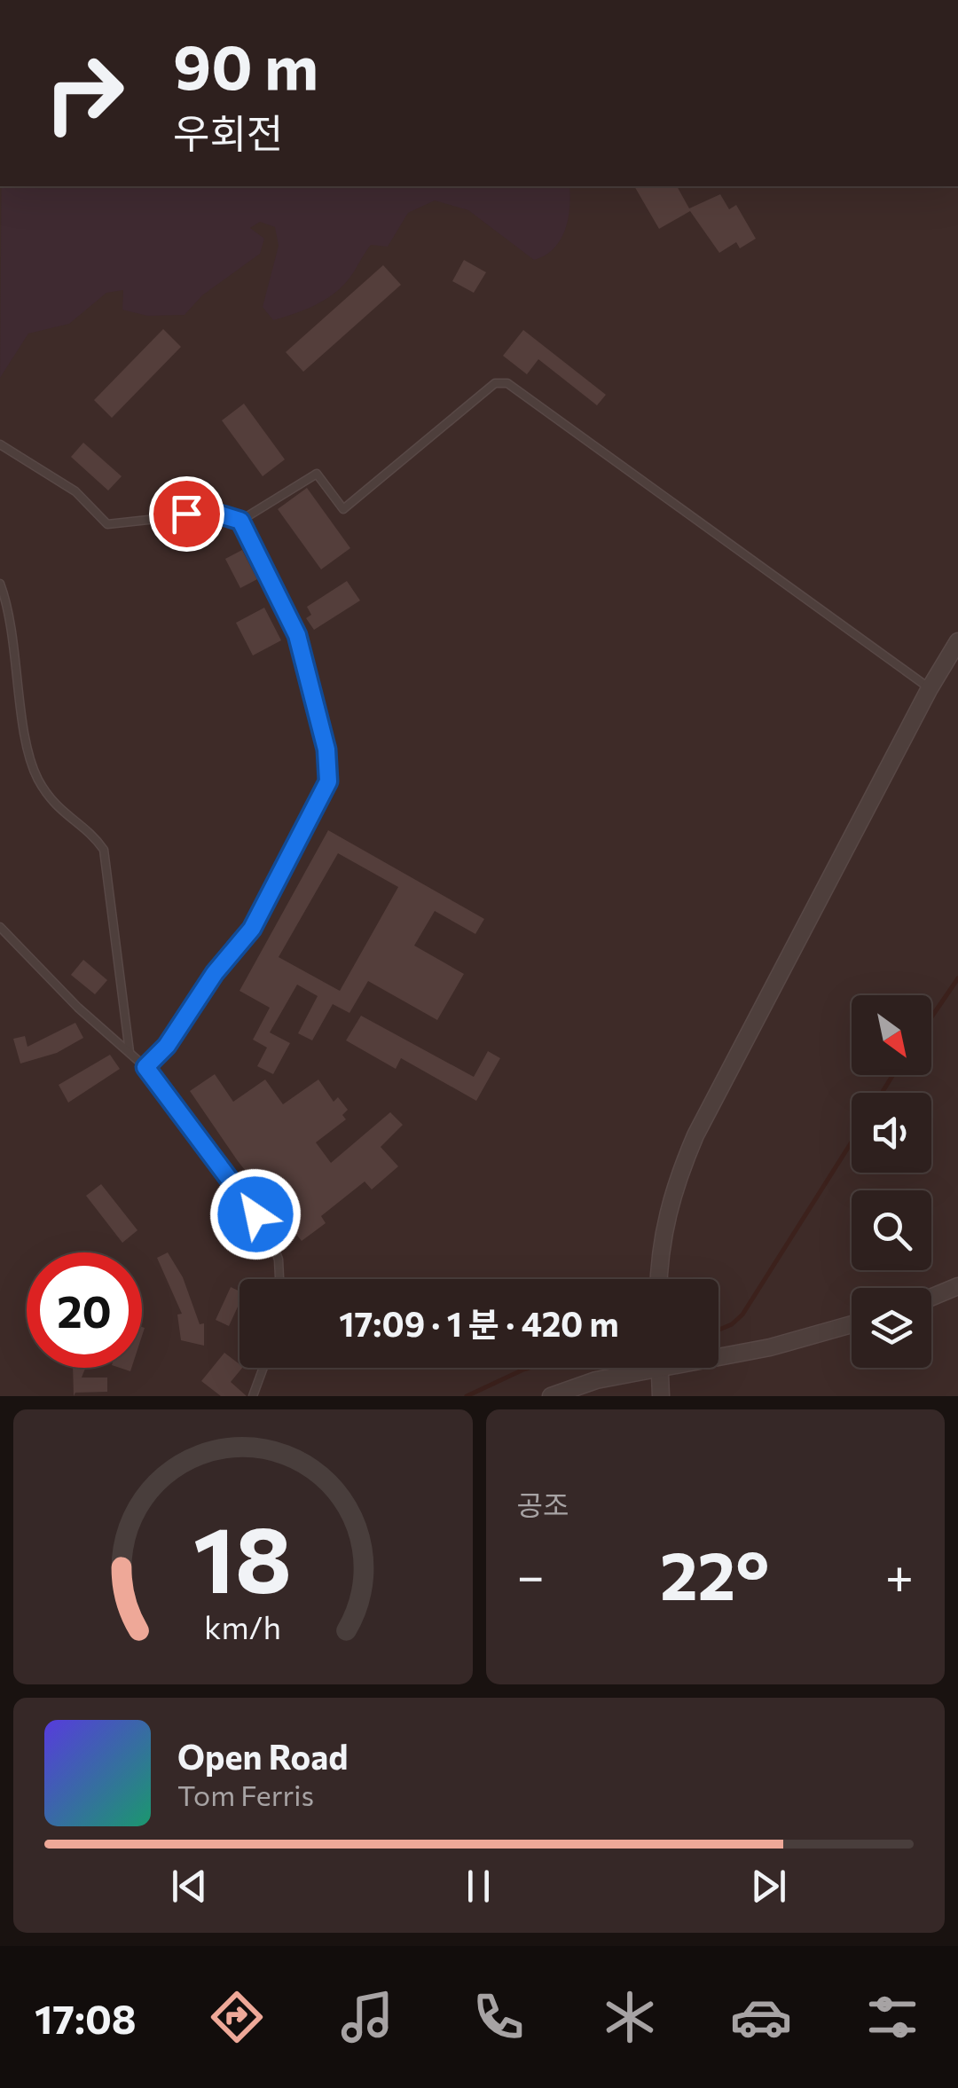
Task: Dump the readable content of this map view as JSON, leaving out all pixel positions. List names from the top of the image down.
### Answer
{
  "north": "bottom right",
  "page": {
    "turn": ["90 m", "우회전"],
    "limit": "20",
    "trip": "17:09 · 1 분 · 420 m",
    "tile": "공조",
    "heat": ["−", "22°", "+"],
    "song": ["Open Road", "Tom Ferris"],
    "tabs": "17:08",
    "gauge": ["18", "km/h"]
  }
}
